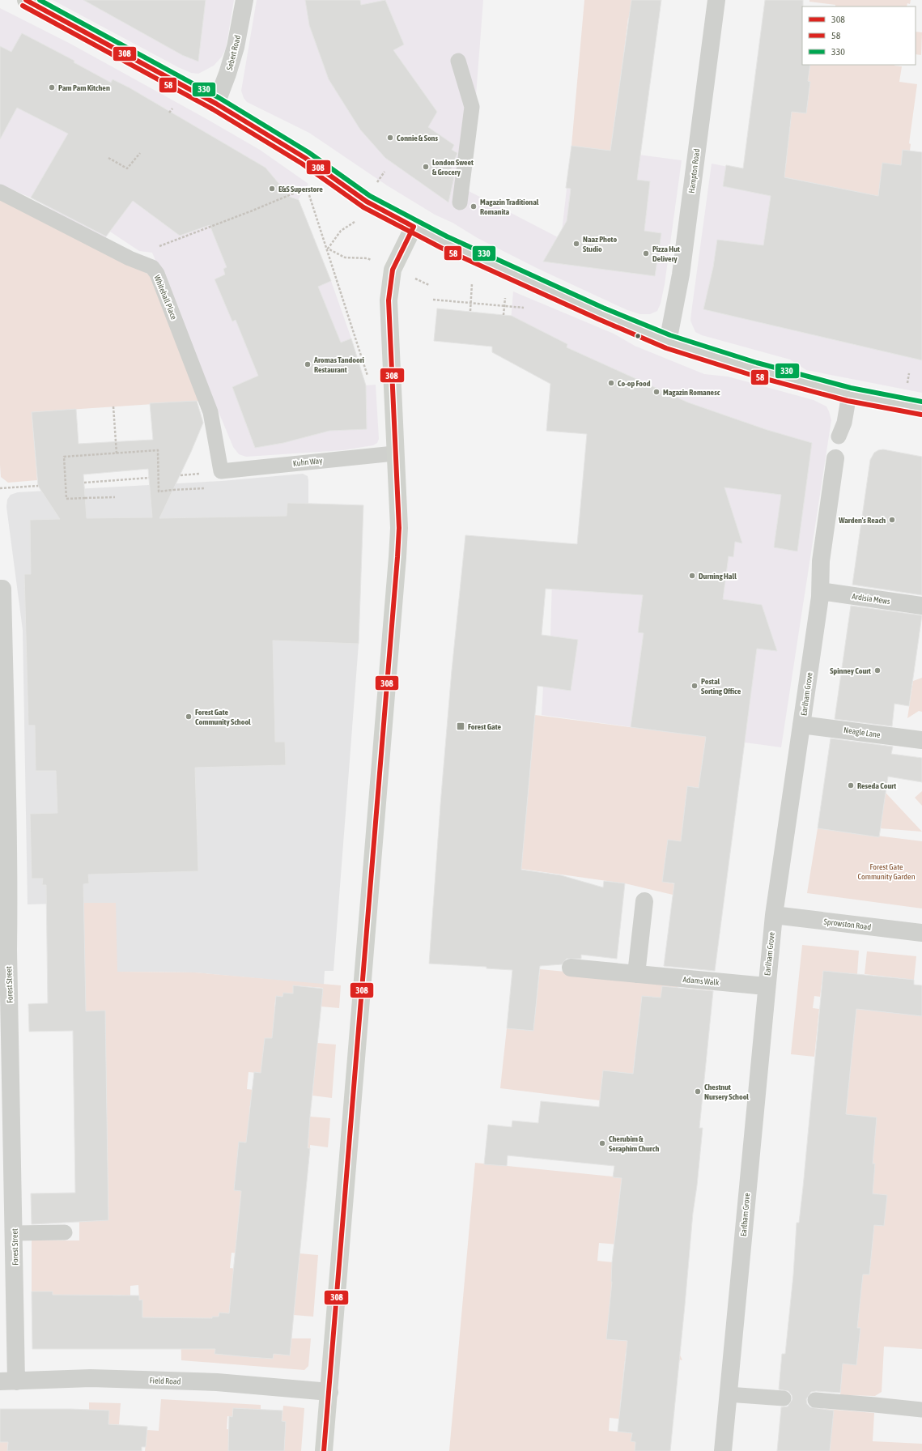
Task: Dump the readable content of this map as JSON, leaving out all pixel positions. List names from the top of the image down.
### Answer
{
  "streets": {
    "street": [
      "Sebert Road",
      "Hampton Road",
      "Ardisia Mews",
      "Earlham Grove",
      "Neagle Lane",
      "Sprowston Road",
      "Adams Walk",
      "Forest Street",
      "Field Road"
    ],
    "lane": ["Whitehall Place", "Kuhn Way"]
  },
  "crossings": [
    ["Whitehall Place", "Kuhn Way"],
    ["Ardisia Mews", "Earlham Grove"],
    ["Earlham Grove", "Neagle Lane"],
    ["Earlham Grove", "Sprowston Road"],
    ["Earlham Grove", "Adams Walk"],
    ["Forest Street", "Field Road"]
  ],
  "parks": ["Forest Gate Community Garden"],
  "places": {
    "other": [
      "Pam Pam Kitchen",
      "Connie & Sons",
      "London Sweet & Grocery",
      "E&S Superstore",
      "Magazin Traditional Romanita",
      "Naaz Photo Studio",
      "Pizza Hut Delivery",
      "Aromas Tandoori Restaurant",
      "Co-op Food",
      "Magazin Romanesc",
      "Warden's Reach",
      "Durning Hall",
      "Spinney Court",
      "Postal Sorting Office",
      "Forest Gate Community School",
      "Reseda Court",
      "Chestnut Nursery School",
      "Cherubim & Seraphim Church"
    ],
    "transit": ["Forest Gate"]
  },
  "lines": ["transit line 308", "transit line 330", "transit line 58"],
  "legend": ["308", "58", "330"]
}
